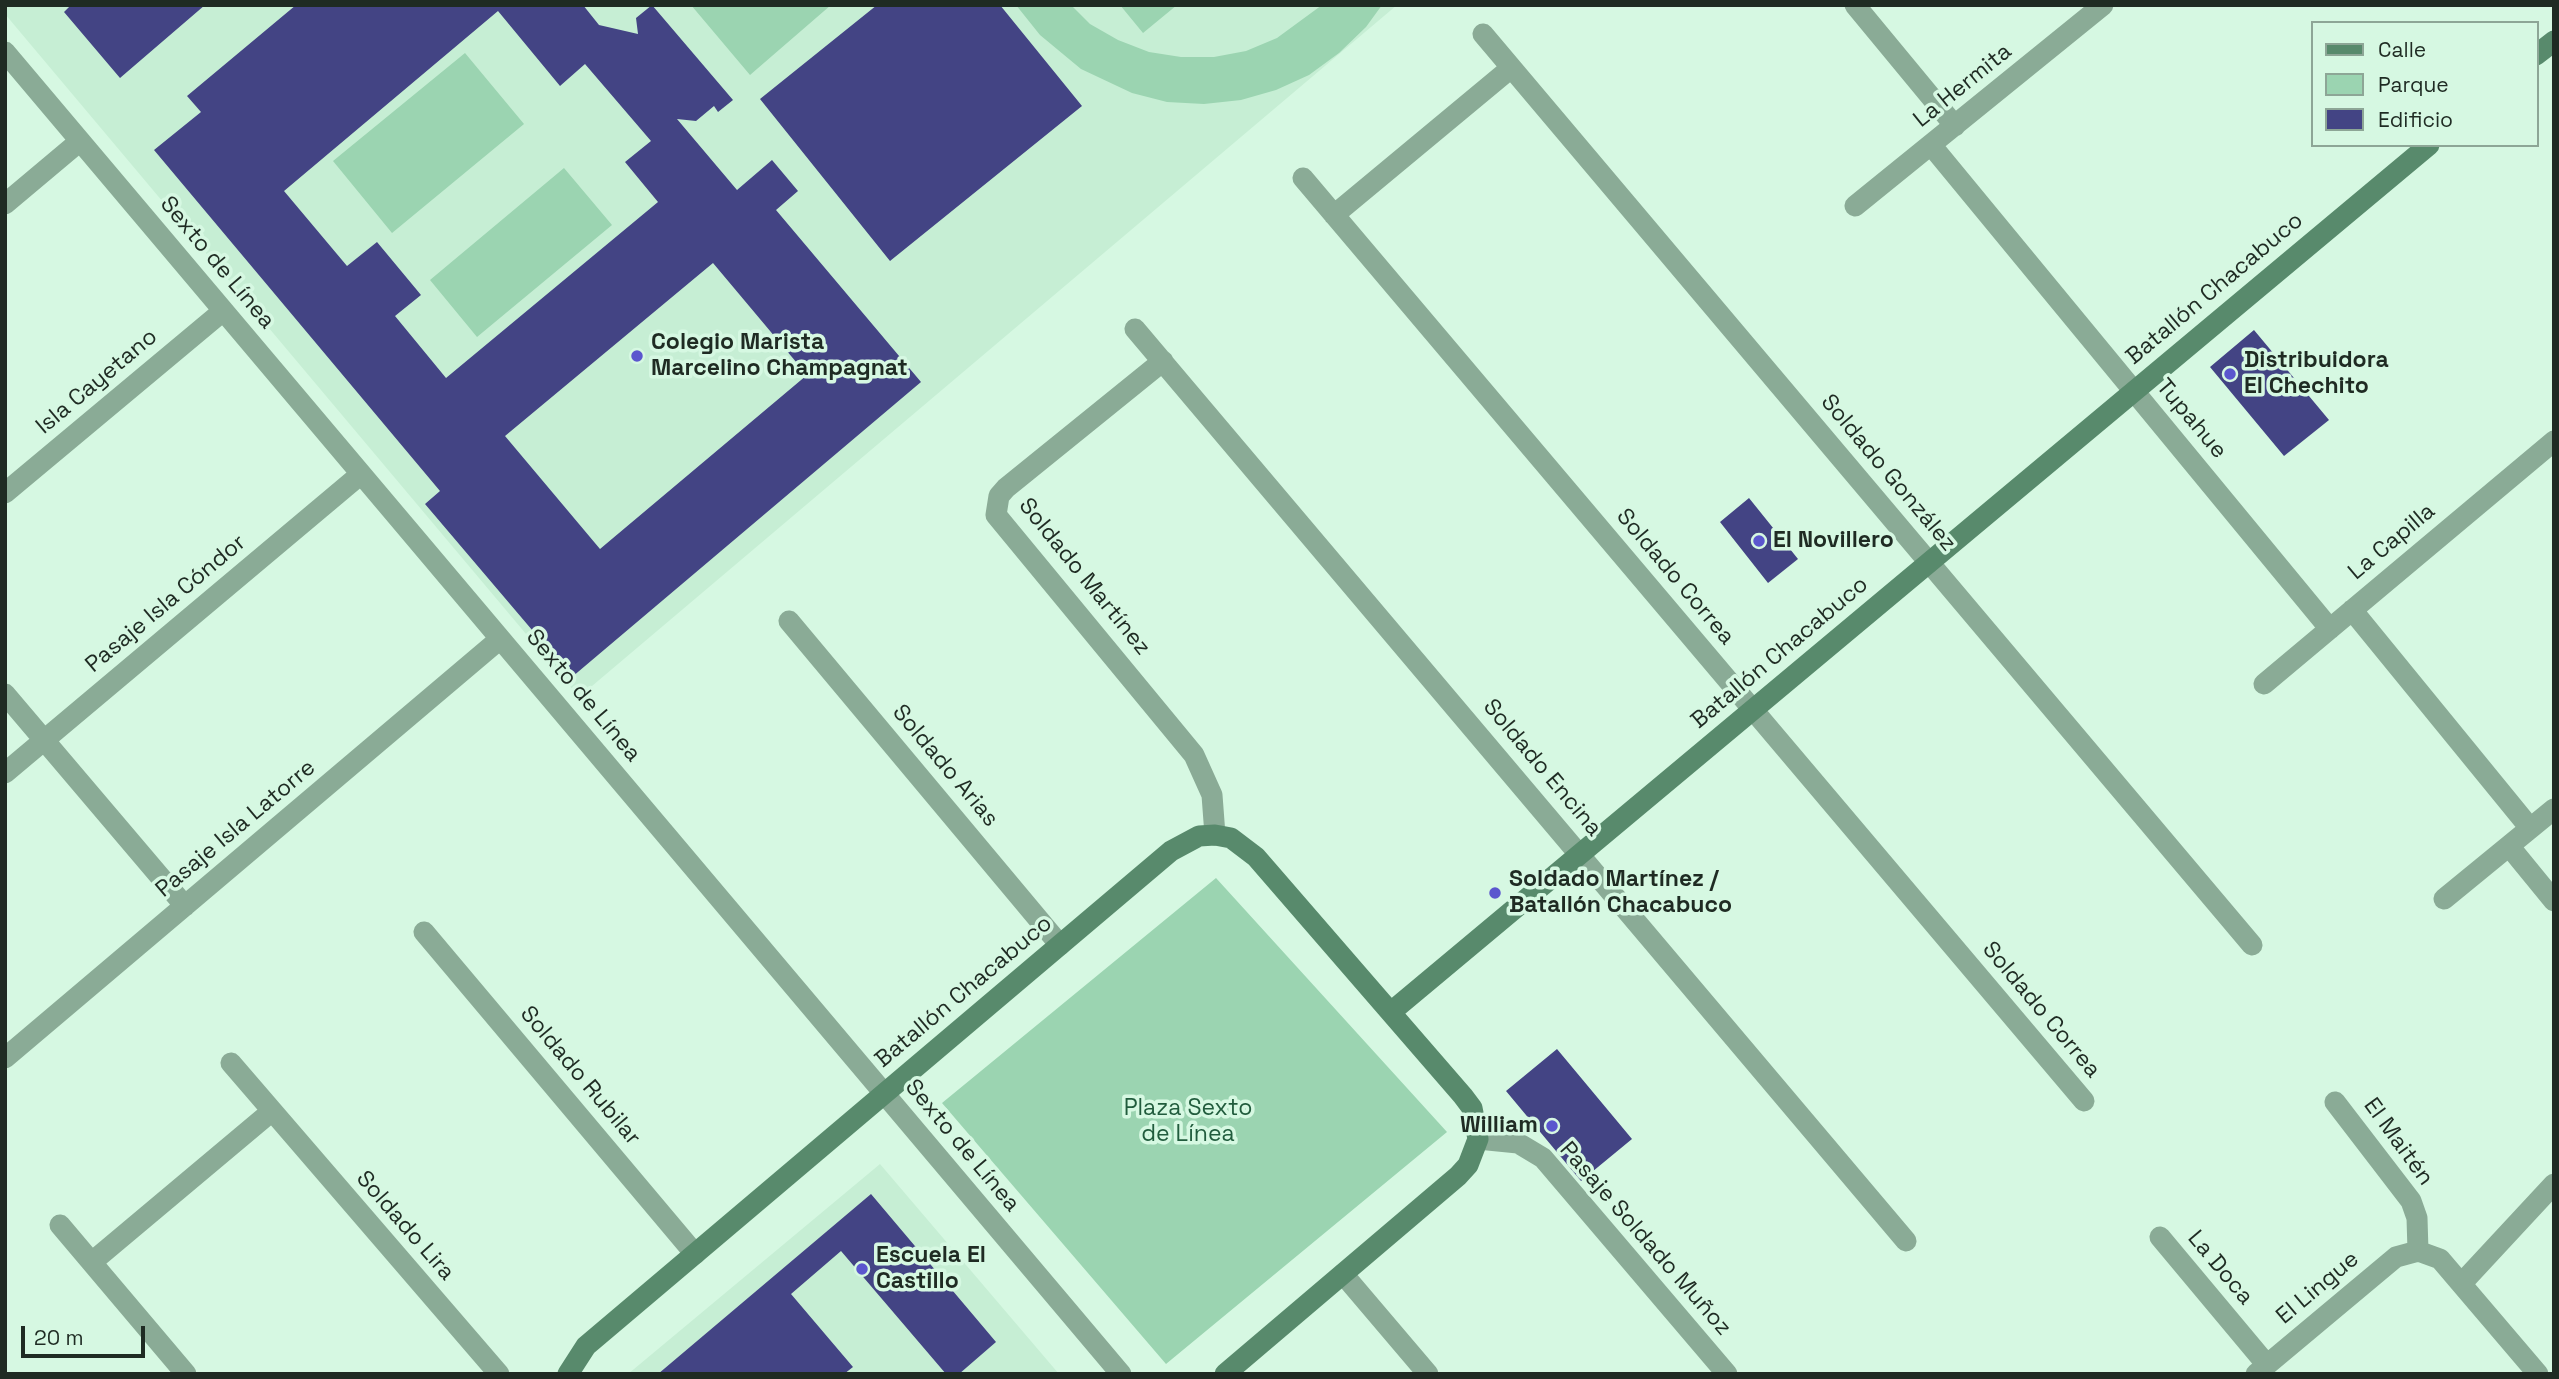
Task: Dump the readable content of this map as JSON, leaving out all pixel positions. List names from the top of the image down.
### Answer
{
  "streets": {
    "street": [
      "La Hermita",
      "Sexto de Línea",
      "Batallón Chacabuco",
      "Isla Cayetano",
      "Tupahue",
      "Soldado González",
      "La Capilla",
      "Soldado Martínez",
      "Soldado Correa",
      "Pasaje Isla Cóndor",
      "Soldado Arias",
      "Soldado Encina",
      "Pasaje Isla Latorre",
      "Soldado Rubilar",
      "El Maitén",
      "Soldado Lira",
      "Pasaje Soldado Muñoz",
      "La Doca",
      "El Lingue"
    ]
  },
  "crossings": [
    ["La Hermita", "Tupahue"],
    ["Sexto de Línea", "Batallón Chacabuco"],
    ["Sexto de Línea", "Isla Cayetano"],
    ["Sexto de Línea", "Pasaje Isla Cóndor"],
    ["Sexto de Línea", "Pasaje Isla Latorre"],
    ["Batallón Chacabuco", "Tupahue"],
    ["Batallón Chacabuco", "Soldado González"],
    ["Batallón Chacabuco", "Soldado Martínez"],
    ["Batallón Chacabuco", "Soldado Correa"],
    ["Batallón Chacabuco", "Soldado Arias"],
    ["Batallón Chacabuco", "Soldado Encina"],
    ["Batallón Chacabuco", "Soldado Rubilar"],
    ["Tupahue", "La Capilla"],
    ["Soldado Martínez", "Soldado Encina"],
    ["El Maitén", "El Lingue"],
    ["La Doca", "El Lingue"]
  ],
  "parks": ["Plaza Sexto de Línea"],
  "places": [
    "Colegio Marista Marcelino Champagnat",
    "Distribuidora El Chechito",
    "El Novillero",
    "Soldado Martínez / Batallón Chacabuco",
    "William",
    "Escuela El Castillo"
  ],
  "legend": ["Calle", "Parque", "Edificio"],
  "scale_bar": "20 m"
}
